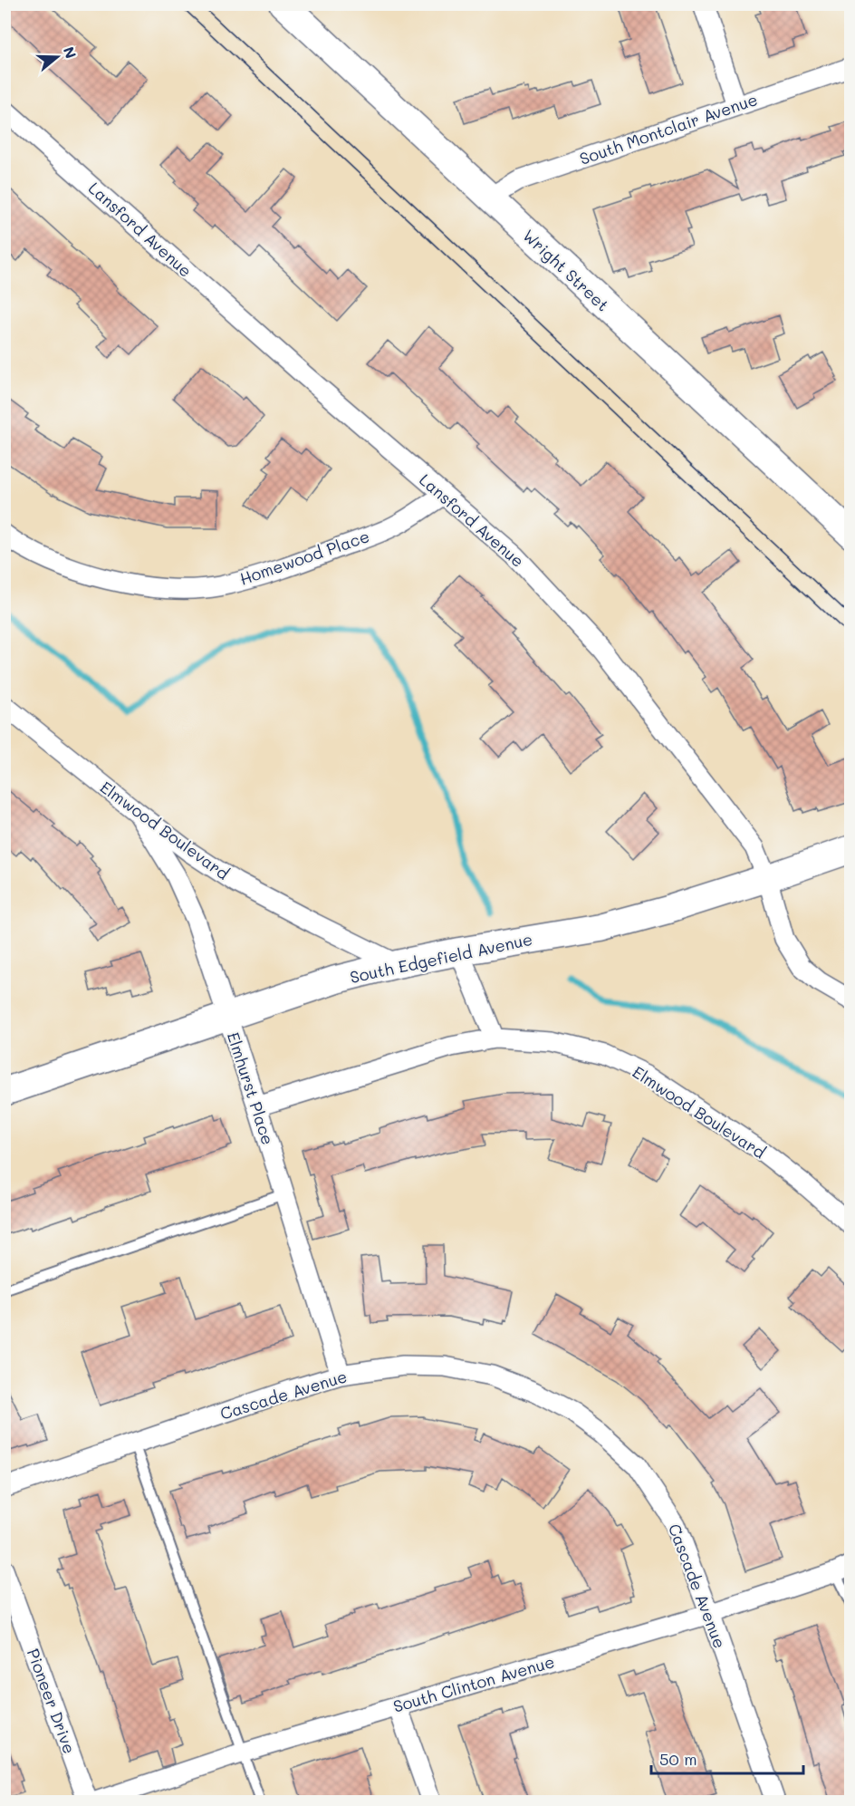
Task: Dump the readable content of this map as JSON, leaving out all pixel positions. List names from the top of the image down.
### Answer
{
  "streets": {
    "street": [
      "South Montclair Avenue",
      "Lansford Avenue",
      "Wright Street",
      "Homewood Place",
      "Elmwood Boulevard",
      "South Edgefield Avenue",
      "Elmhurst Place",
      "Cascade Avenue",
      "South Clinton Avenue",
      "Pioneer Drive"
    ]
  },
  "crossings": [
    ["South Montclair Avenue", "Wright Street"],
    ["Lansford Avenue", "Homewood Place"],
    ["Lansford Avenue", "South Edgefield Avenue"],
    ["Elmwood Boulevard", "South Edgefield Avenue"],
    ["Elmwood Boulevard", "Elmhurst Place"],
    ["South Edgefield Avenue", "Elmhurst Place"],
    ["Elmhurst Place", "Cascade Avenue"],
    ["Cascade Avenue", "South Clinton Avenue"]
  ],
  "scale_bar": "50 m",
  "north": "right"
}
